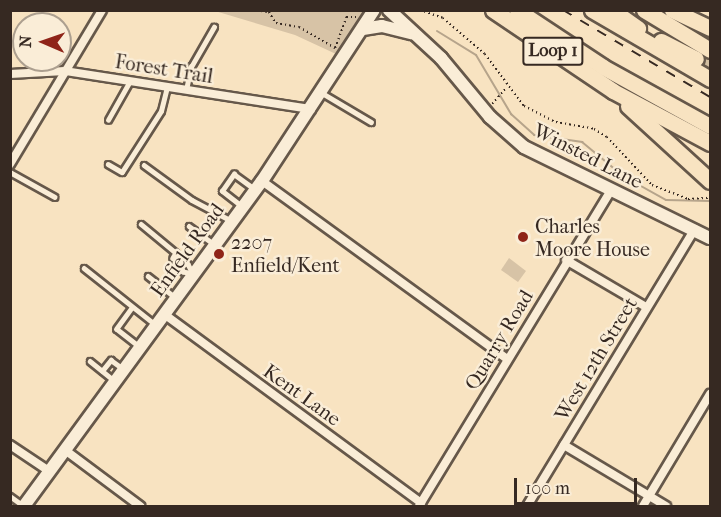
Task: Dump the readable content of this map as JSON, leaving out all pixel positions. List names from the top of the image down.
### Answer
{
  "streets": {
    "highway": ["Loop 1"],
    "street": [
      "Forest Trail",
      "Winsted Lane",
      "Enfield Road",
      "Quarry Road",
      "West 12th Street",
      "Kent Lane"
    ]
  },
  "crossings": [
    ["Forest Trail", "Enfield Road"],
    ["Winsted Lane", "Quarry Road"],
    ["Winsted Lane", "West 12th Street"],
    ["Enfield Road", "Kent Lane"],
    ["Quarry Road", "Kent Lane"]
  ],
  "places": ["Charles Moore House", "2207 Enfield/Kent"],
  "scale_bar": "100 m",
  "north": "left"
}
